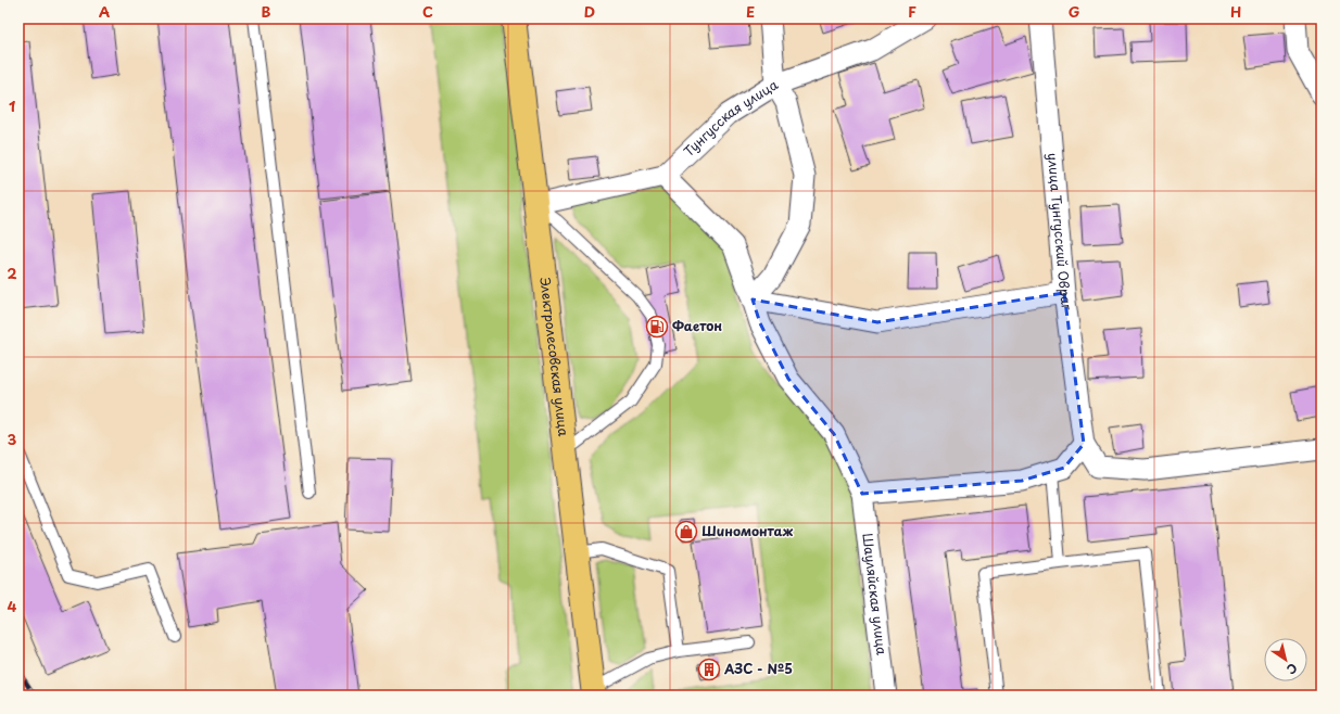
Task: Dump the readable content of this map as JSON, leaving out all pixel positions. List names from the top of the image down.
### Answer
{
  "streets": {
    "main road": ["Электролесовская улица"],
    "street": ["Тунгусская улица", "улица Тунгусский Овраг", "Шауляйская улица"]
  },
  "crossings": [
    ["Тунгусская улица", "Шауляйская улица"]
  ],
  "places": {
    "fuel station": ["Фаетон"],
    "shop": ["Шиномонтаж"],
    "building": ["АЗС - №5"]
  },
  "north": "bottom right",
  "grid": {
    "columns": [
      "A",
      "B",
      "C",
      "D",
      "E",
      "F",
      "G",
      "H"
    ],
    "rows": [
      "1",
      "2",
      "3",
      "4"
    ]
  }
}
